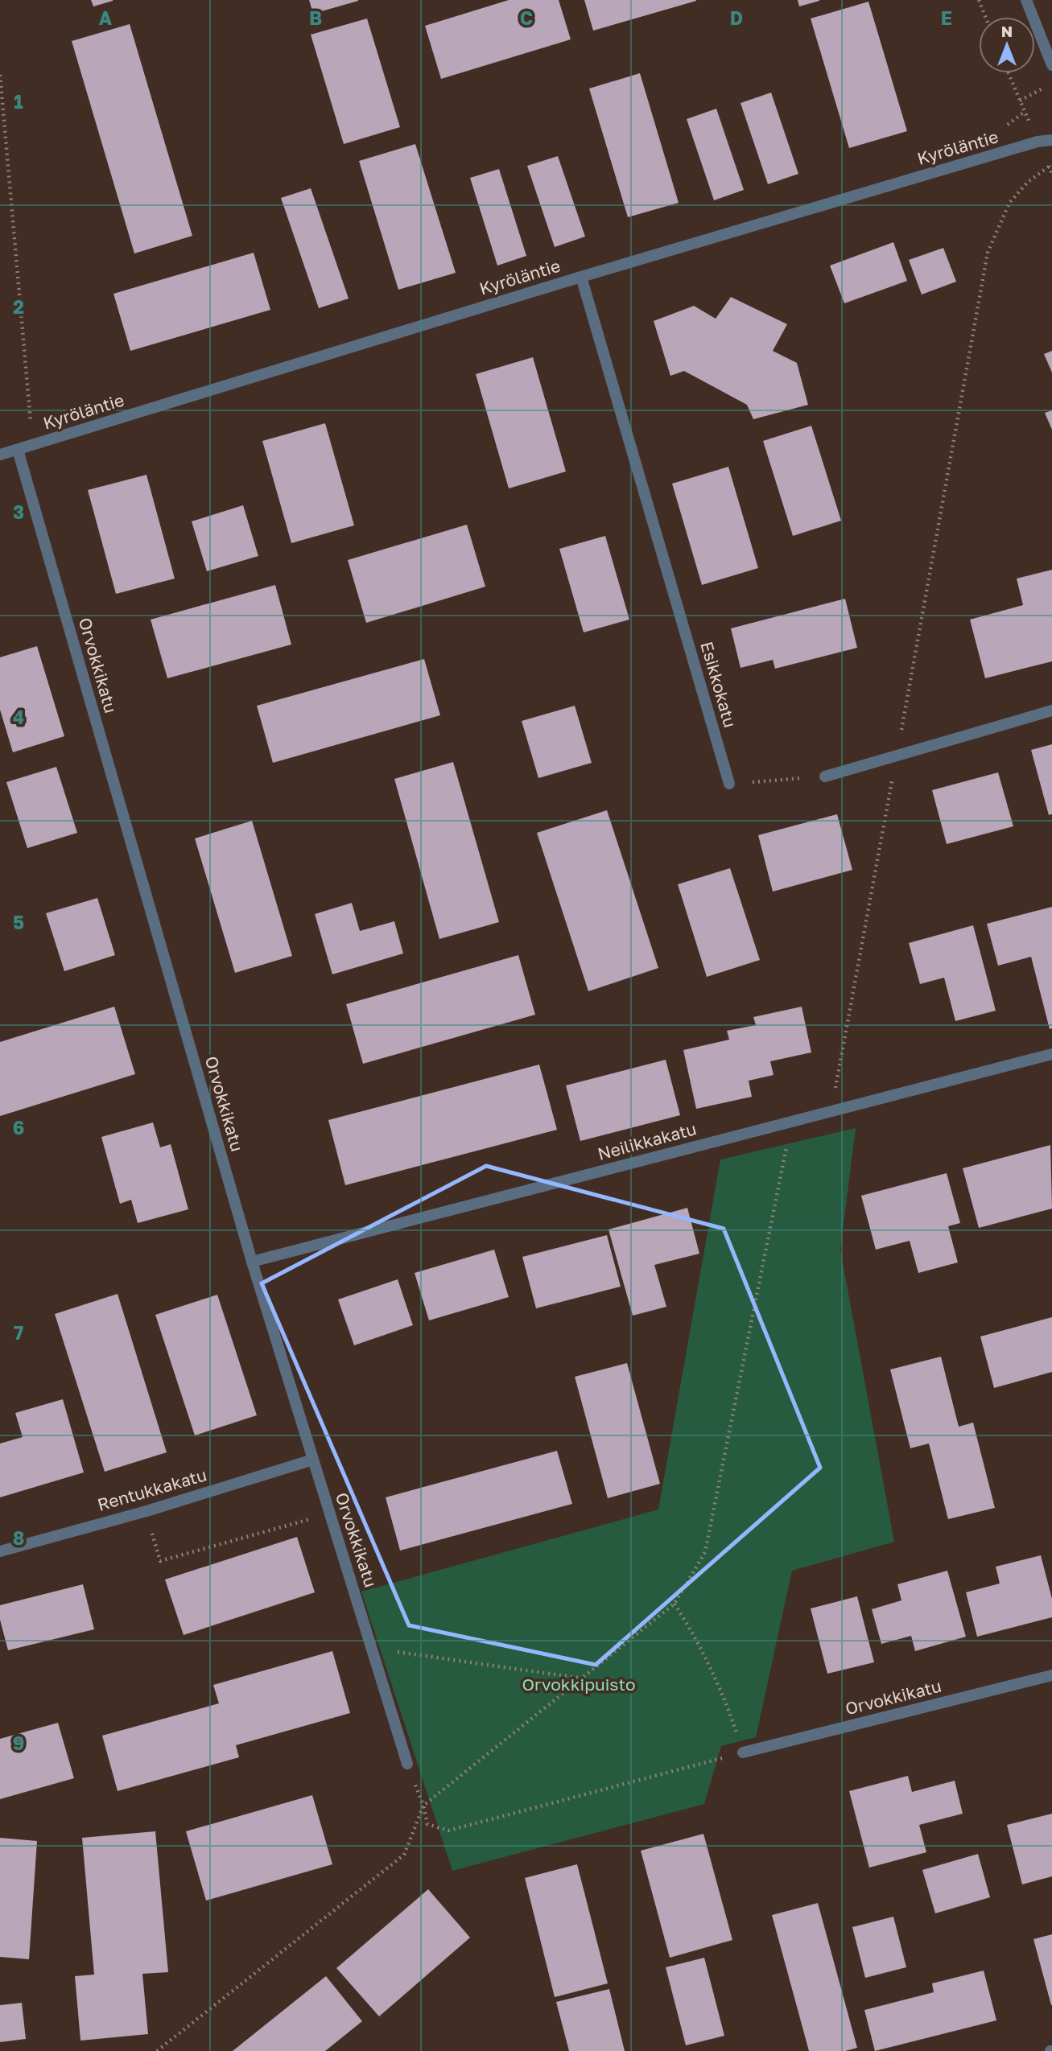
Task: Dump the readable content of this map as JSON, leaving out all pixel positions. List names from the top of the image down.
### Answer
{
  "streets": {
    "street": [
      "Kyröläntie",
      "Orvokkikatu",
      "Esikkokatu",
      "Neilikkakatu",
      "Rentukkakatu"
    ]
  },
  "crossings": [
    ["Kyröläntie", "Orvokkikatu"],
    ["Kyröläntie", "Esikkokatu"],
    ["Orvokkikatu", "Neilikkakatu"],
    ["Orvokkikatu", "Rentukkakatu"]
  ],
  "parks": ["Orvokkipuisto"],
  "north": "top",
  "grid": {
    "columns": [
      "A",
      "B",
      "C",
      "D",
      "E"
    ],
    "rows": [
      "1",
      "2",
      "3",
      "4",
      "5",
      "6",
      "7",
      "8",
      "9"
    ]
  }
}
